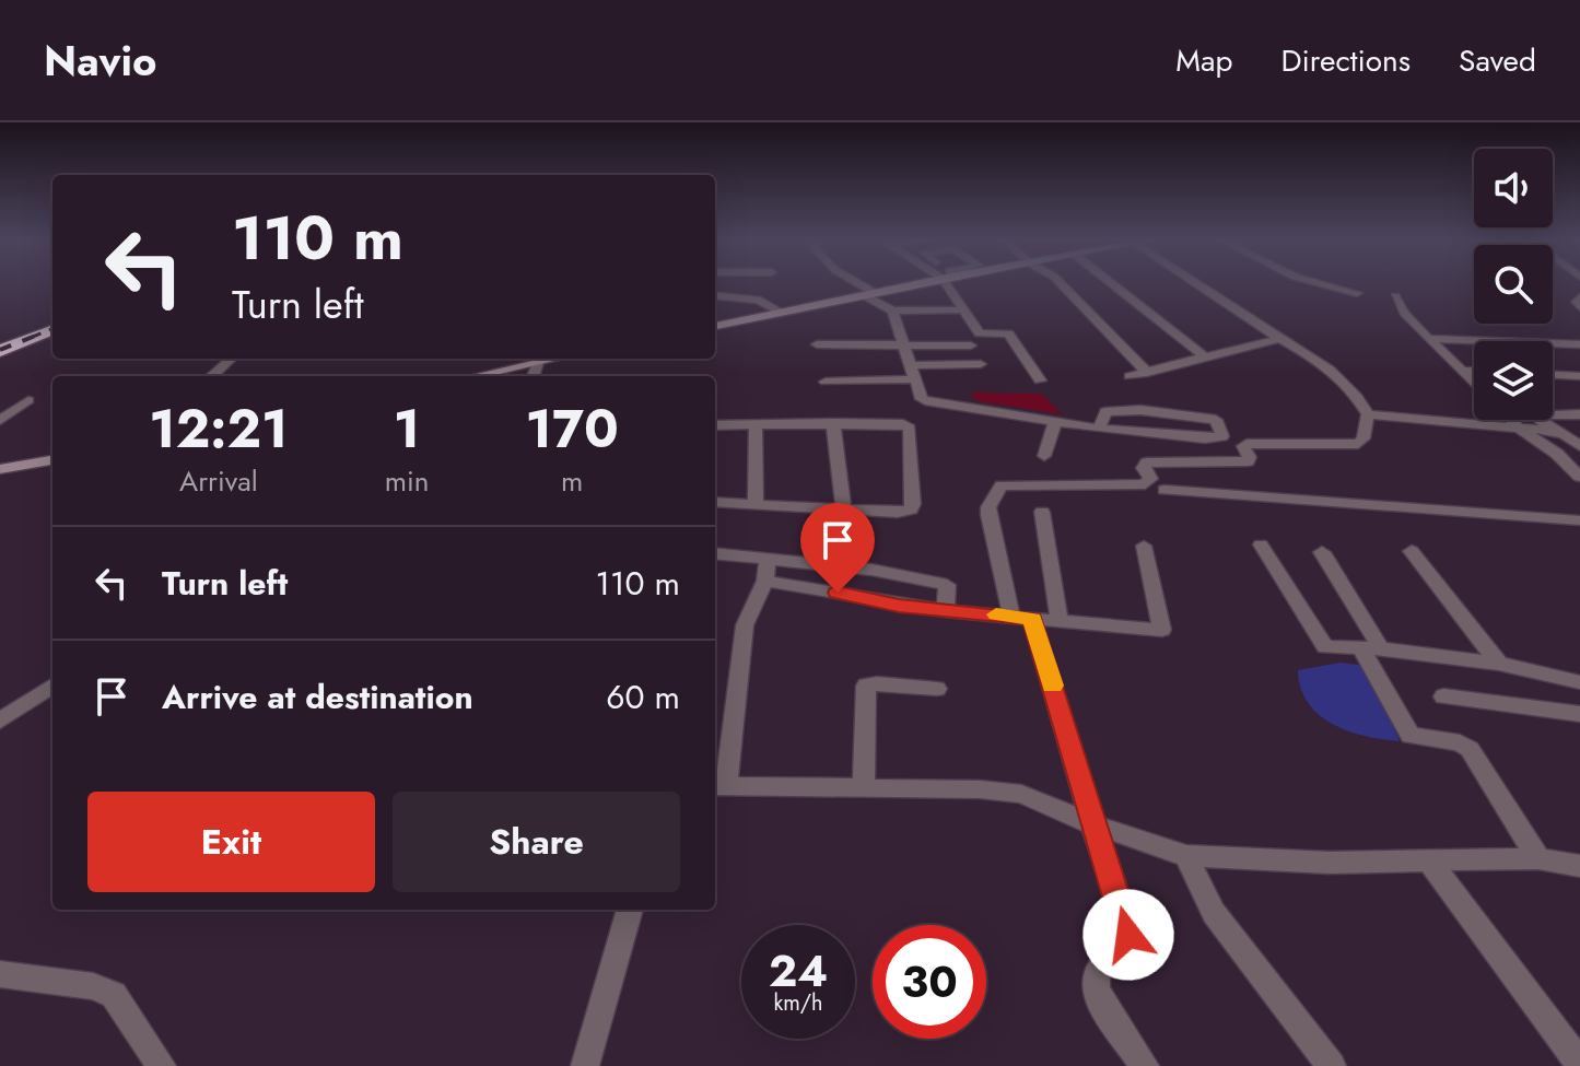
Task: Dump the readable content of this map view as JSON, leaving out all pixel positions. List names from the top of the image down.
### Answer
{
  "page": {
    "header": "Navio",
    "nav": ["Map", "Directions", "Saved"],
    "turn": ["110 m", "Turn left"],
    "eta": [
      "12:21",
      "Arrival",
      "1",
      "min",
      "170",
      "m"
    ],
    "list": [
      {
        "name": "Turn left",
        "value": "110 m"
      },
      {
        "name": "Arrive at destination",
        "value": "60 m"
      }
    ],
    "buttons": ["Exit", "Share"],
    "speed": "24 km/h",
    "limit": "30"
  }
}
